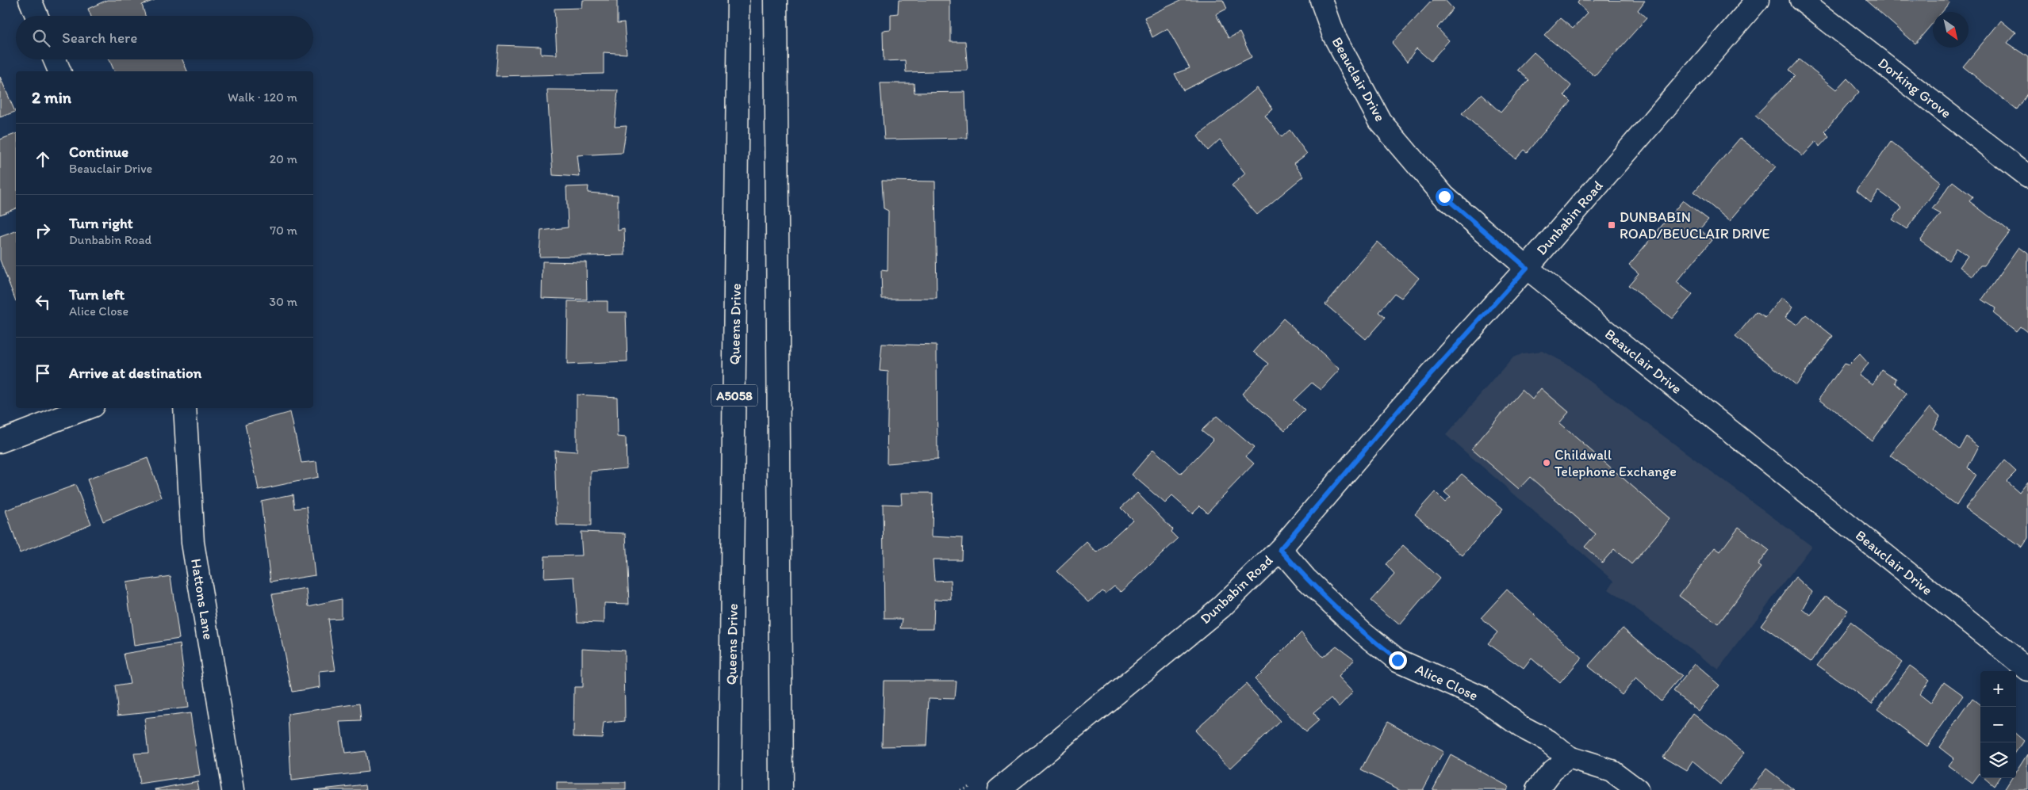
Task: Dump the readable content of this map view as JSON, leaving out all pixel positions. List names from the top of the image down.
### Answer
{
  "streets": {
    "main road": [
      "Beauclair Drive",
      "Dorking Grove",
      "Dunbabin Road",
      "Queens Drive",
      "A5058",
      "Hattons Lane",
      "Alice Close"
    ]
  },
  "crossings": [
    ["Beauclair Drive", "Dunbabin Road"],
    ["Dunbabin Road", "Alice Close"]
  ],
  "places": {
    "transit": ["DUNBABIN ROAD/BEUCLAIR DRIVE"],
    "other": ["Childwall Telephone Exchange"]
  },
  "north": "bottom right",
  "page": {
    "search": "Search here",
    "heading": ["2 min", "Walk · 120 m"],
    "list": [
      ["Continue", "Beauclair Drive", "20 m"],
      ["Turn right", "Dunbabin Road", "70 m"],
      ["Turn left", "Alice Close", "30 m"],
      "Arrive at destination"
    ],
    "map_buttons": ["+", "−"]
  }
}
